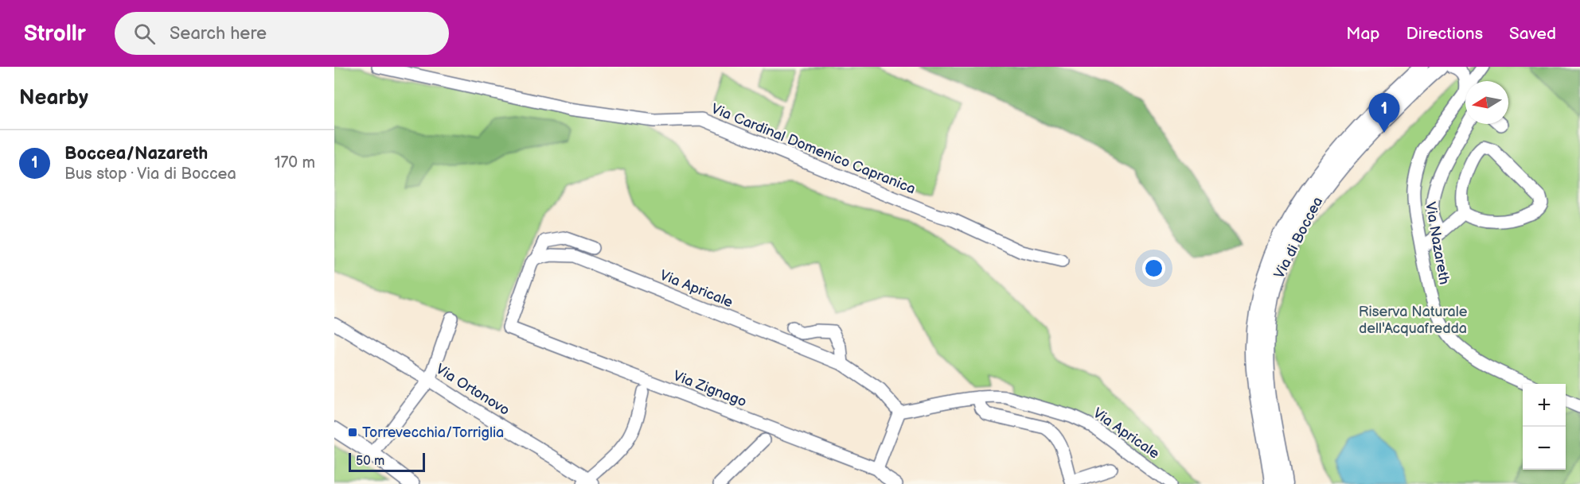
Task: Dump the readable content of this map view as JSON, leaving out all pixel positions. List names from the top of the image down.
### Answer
{
  "streets": {
    "main road": ["Via di Boccea"],
    "street": [
      "Via Cardinal Domenico Capranica",
      "Via Nazareth",
      "Via Apricale",
      "Via Zignago",
      "Via Ortonovo"
    ]
  },
  "crossings": [
    ["Via Apricale", "Via Zignago"]
  ],
  "parks": ["Riserva Naturale dell'Acquafredda"],
  "places": {
    "transit": ["Torrevecchia/Torriglia"]
  },
  "scale_bar": "50 m",
  "north": "left",
  "page": {
    "header": "Strollr",
    "search": "Search here",
    "nav": ["Map", "Directions", "Saved"],
    "heading": "Nearby",
    "pins": "1",
    "list": [
      {
        "mark": "1",
        "name": "Boccea/Nazareth",
        "note": "Bus stop · Via di Boccea",
        "value": "170 m"
      }
    ],
    "map_buttons": ["+", "−"],
    "scale": "50 m"
  }
}
